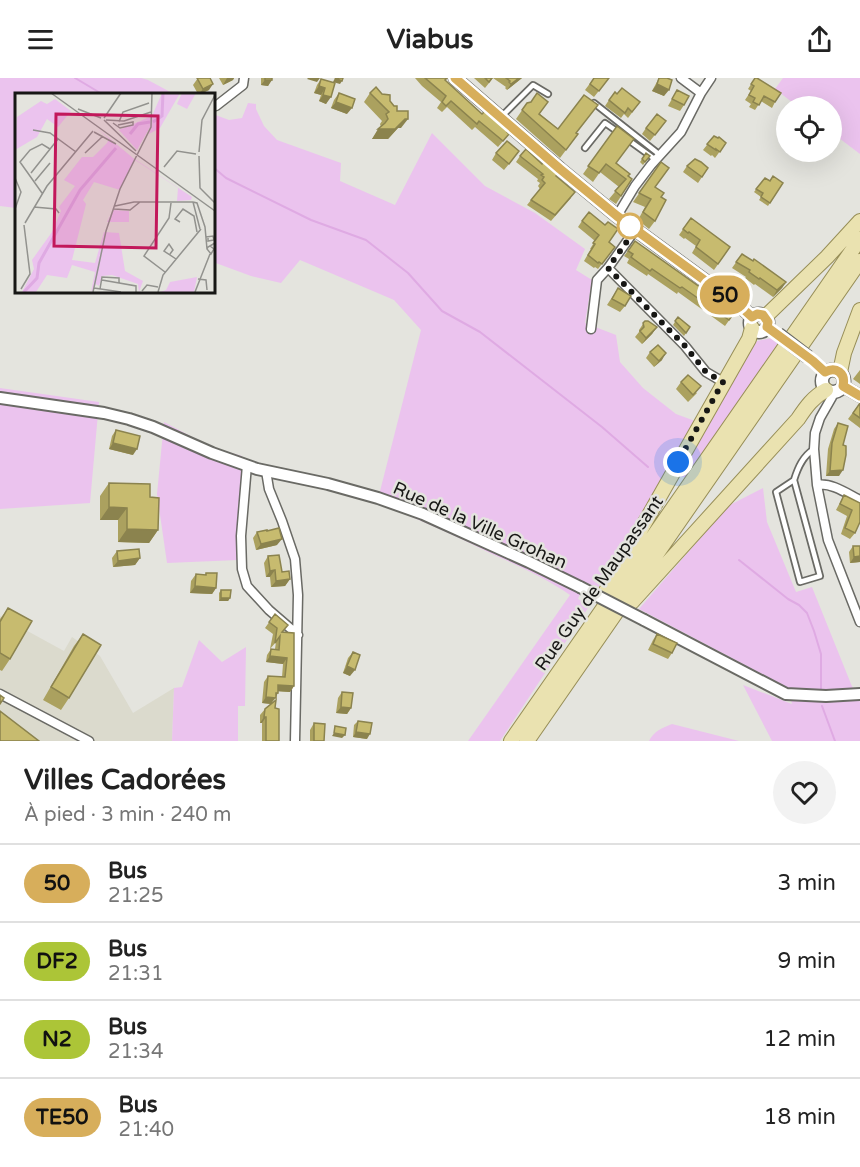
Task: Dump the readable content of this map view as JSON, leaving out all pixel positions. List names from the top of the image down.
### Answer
{
  "streets": {
    "main road": ["Rue Guy de Maupassant"],
    "street": ["Rue de la Ville Grohan"]
  },
  "lines": ["bus line 50"],
  "page": {
    "header": "Viabus",
    "on_map": "50",
    "heading": ["Villes Cadorées", "À pied · 3 min · 240 m"],
    "list": [
      {
        "mark": "50",
        "name": "Bus",
        "note": "21:25",
        "value": "3 min"
      },
      {
        "mark": "DF2",
        "name": "Bus",
        "note": "21:31",
        "value": "9 min"
      },
      {
        "mark": "N2",
        "name": "Bus",
        "note": "21:34",
        "value": "12 min"
      },
      {
        "mark": "TE50",
        "name": "Bus",
        "note": "21:40",
        "value": "18 min"
      }
    ]
  }
}
